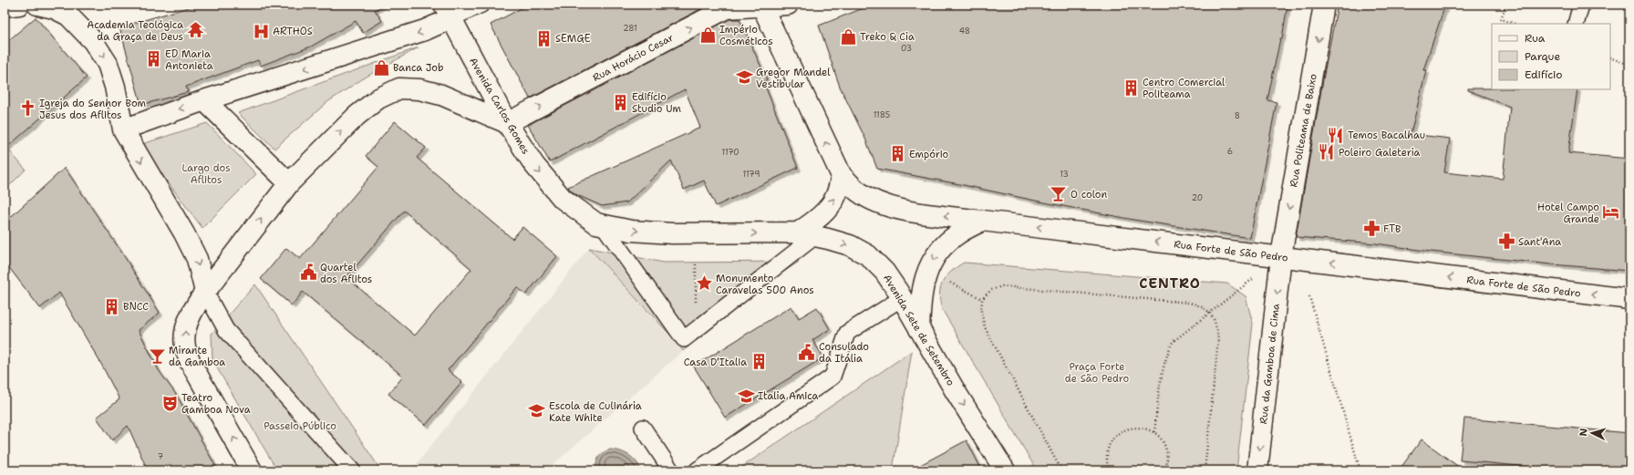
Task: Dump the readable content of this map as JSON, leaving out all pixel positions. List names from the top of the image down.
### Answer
{
  "streets": {
    "street": [
      "Rua Horácio Cesar",
      "Avenida Carlos Gomes",
      "Rua Politeama de Baixo",
      "Rua Forte de São Pedro",
      "Avenida Sete de Setembro",
      "Rua da Gamboa de Cima"
    ]
  },
  "crossings": [
    ["Rua Horácio Cesar", "Avenida Carlos Gomes"],
    ["Avenida Carlos Gomes", "Avenida Sete de Setembro"],
    ["Rua Politeama de Baixo", "Rua Forte de São Pedro"],
    ["Rua Politeama de Baixo", "Rua da Gamboa de Cima"],
    ["Rua Forte de São Pedro", "Rua da Gamboa de Cima"]
  ],
  "one_way": [
    "Rua Horácio Cesar",
    "Avenida Carlos Gomes",
    "Rua Politeama de Baixo",
    "Rua Forte de São Pedro",
    "Avenida Sete de Setembro",
    "Rua da Gamboa de Cima"
  ],
  "districts": ["CENTRO"],
  "parks": ["Largo dos Aflitos", "Praça Forte de São Pedro", "Passeio Público"],
  "places": {
    "temple": ["Academia Teológica da Graça de Deus"],
    "hospital": ["ARTHOS"],
    "shop": ["Império Cosméticos", "Treko & Cia", "Banca Job"],
    "building": [
      "SEMGE",
      "ED Maria Antonieta",
      "Centro Comercial Politeama",
      "Edifício Studio Um",
      "Empório",
      "BNCC",
      "Casa D'Italia"
    ],
    "school or university": ["Gregor Mandel Vestibular", "Italia Amica", "Escola de Culinária Kate White"],
    "church": ["Igreja do Senhor Bom Jesus dos Aflitos"],
    "restaurant": ["Temos Bacalhau", "Poleiro Galeteria"],
    "bar": ["O colon", "Mirante da Gamboa"],
    "hotel": ["Hotel Campo Grande"],
    "pharmacy": ["FTB", "Sant'Ana"],
    "public building": ["Quartel dos Aflitos", "Consulado da Itália"],
    "place": ["Monumento Caravelas 500 Anos"],
    "theatre": ["Teatro Gamboa Nova"]
  },
  "house_numbers": [
    "281",
    "48",
    "03",
    "1185",
    "8",
    "6",
    "1170",
    "1179",
    "13",
    "20",
    "7"
  ],
  "legend": ["Rua", "Parque", "Edifício"],
  "north": "left"
}
